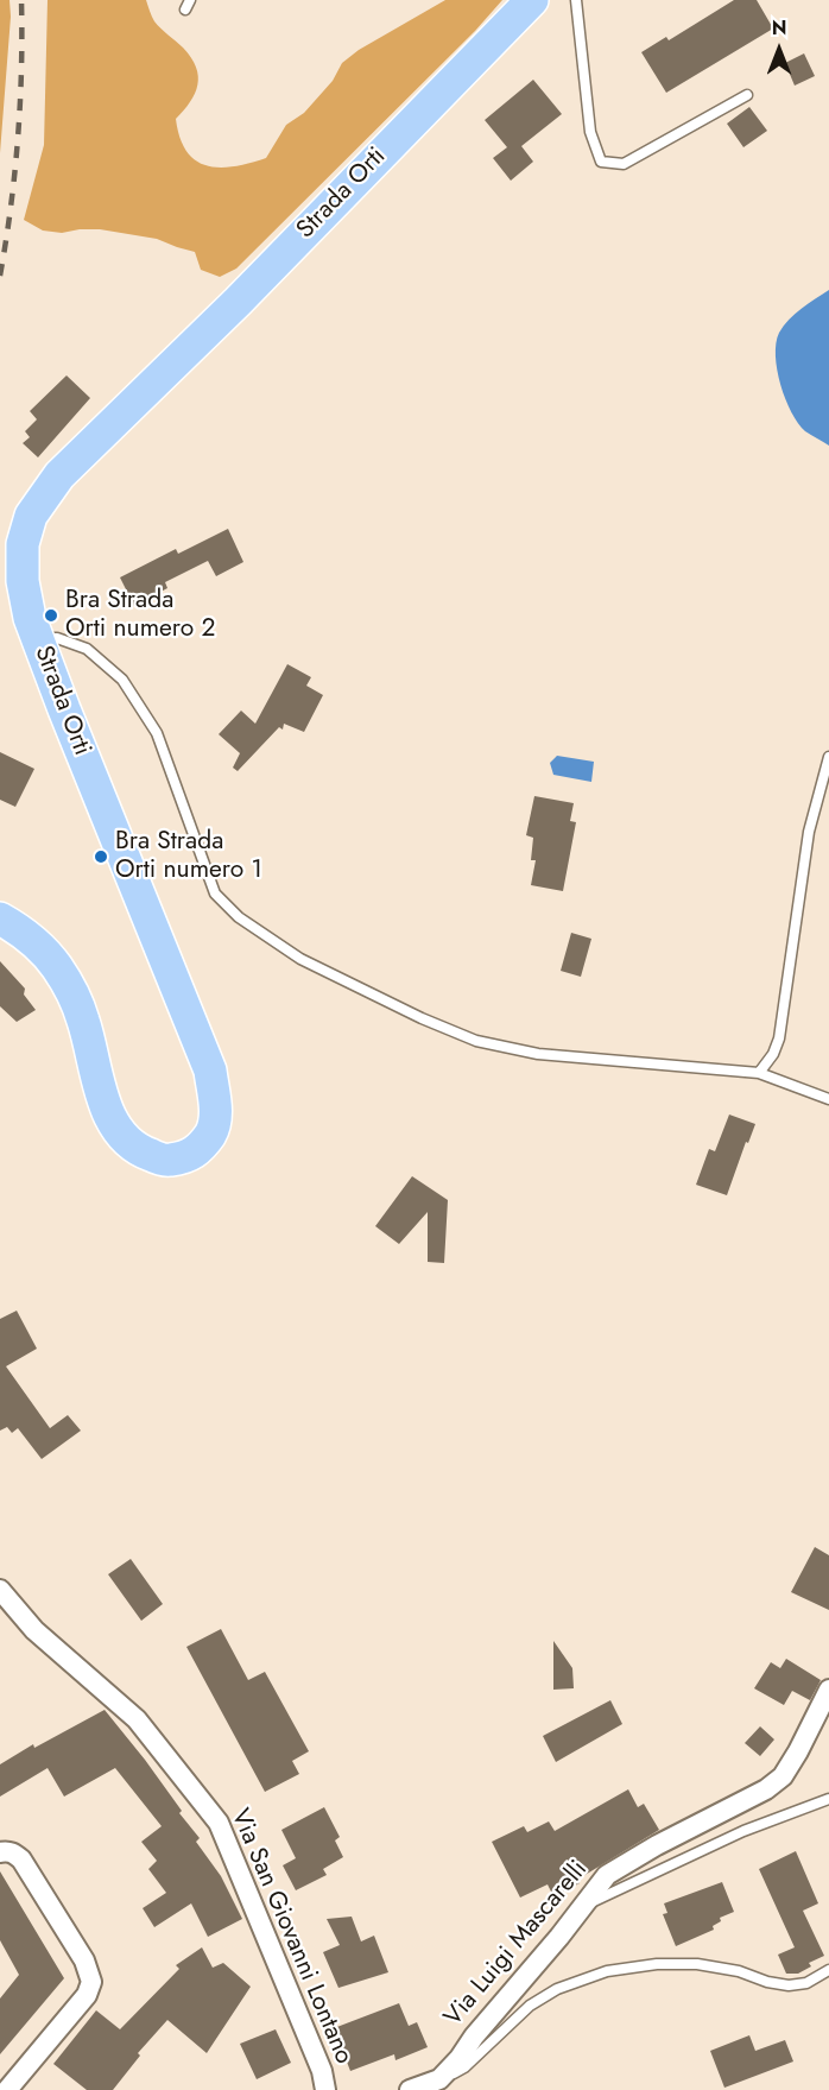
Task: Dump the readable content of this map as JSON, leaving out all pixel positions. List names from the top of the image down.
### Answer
{
  "streets": {
    "main road": ["Strada Orti"],
    "street": ["Via San Giovanni Lontano", "Via Luigi Mascarelli"]
  },
  "places": ["Bra Strada Orti numero 2", "Bra Strada Orti numero 1"],
  "north": "top"
}
